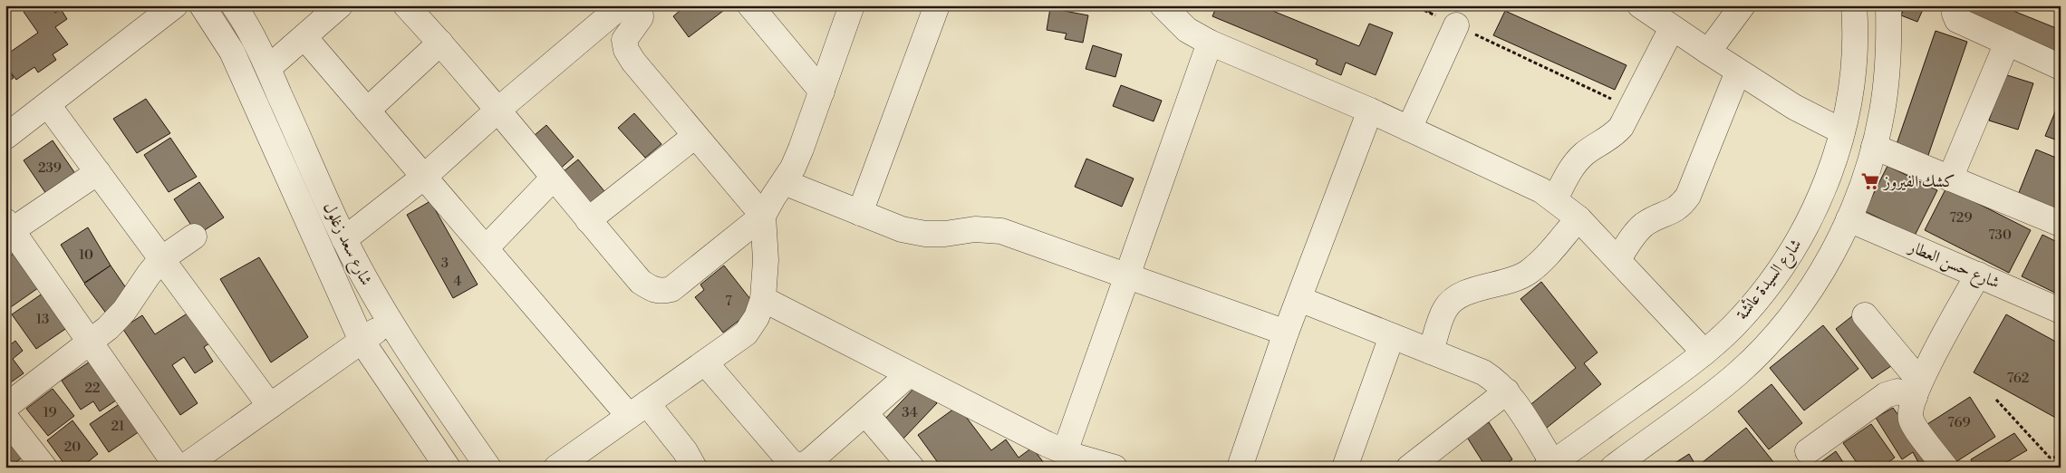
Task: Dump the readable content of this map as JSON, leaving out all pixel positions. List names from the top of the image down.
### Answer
{
  "streets": {
    "street": ["شارع سعد زغلول", "شارع حسن العطار", "شارع السيدة عائشة"]
  },
  "places": {
    "supermarket": ["كشك الفيروز"]
  },
  "house_numbers": [
    "239",
    "729",
    "730",
    "10",
    "3",
    "4",
    "7",
    "13",
    "762",
    "22",
    "19",
    "34",
    "769",
    "21",
    "20"
  ]
}
